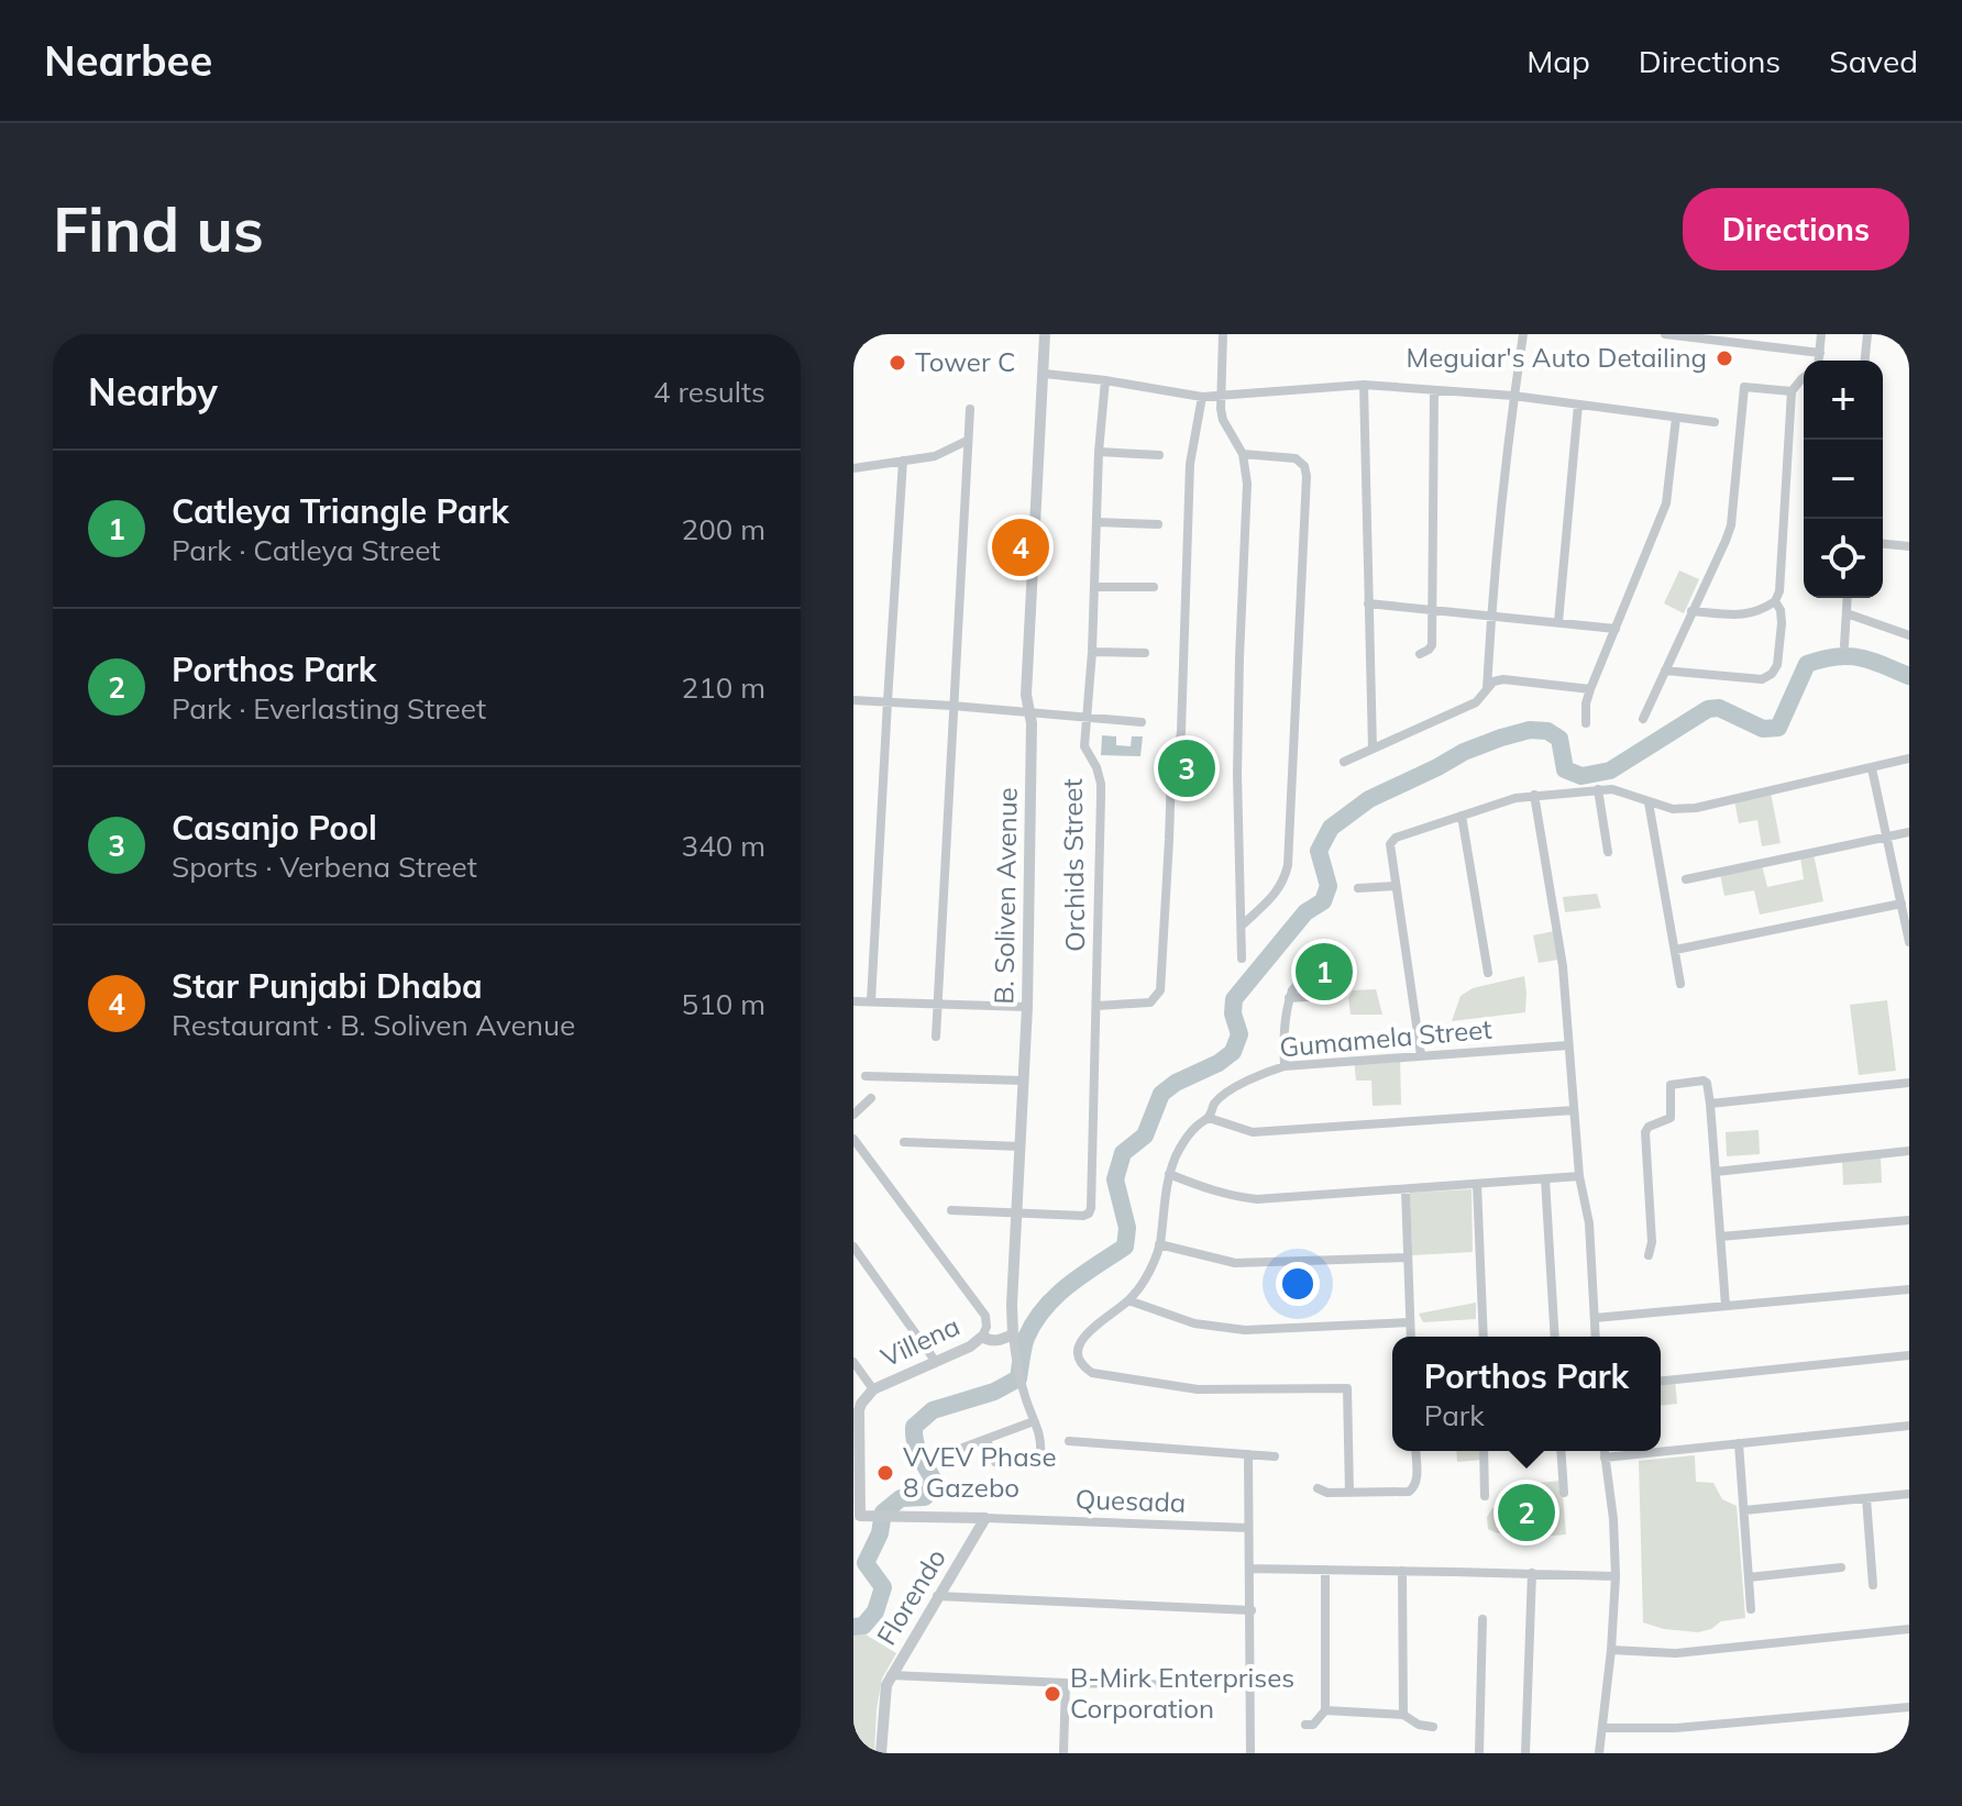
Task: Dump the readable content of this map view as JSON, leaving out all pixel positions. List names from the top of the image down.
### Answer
{
  "streets": {
    "street": [
      "Orchids Street",
      "B. Soliven Avenue",
      "Gumamela Street",
      "Villena",
      "Quesada",
      "Florendo"
    ]
  },
  "crossings": [
    ["Orchids Street", "B. Soliven Avenue"],
    ["Villena", "Quesada"],
    ["Quesada", "Florendo"]
  ],
  "places": [
    "Meguiar's Auto Detailing",
    "Tower C",
    "VVEV Phase 8 Gazebo",
    "B-Mirk Enterprises Corporation"
  ],
  "page": {
    "header": "Nearbee",
    "nav": ["Map", "Directions", "Saved"],
    "buttons": "Directions",
    "title": "Find us",
    "heading": ["Nearby", "4 results"],
    "map_buttons": ["+", "−"],
    "list": [
      {
        "mark": "1",
        "name": "Catleya Triangle Park",
        "note": "Park · Catleya Street",
        "value": "200 m"
      },
      {
        "mark": "2",
        "name": "Porthos Park",
        "note": "Park · Everlasting Street",
        "value": "210 m"
      },
      {
        "mark": "3",
        "name": "Casanjo Pool",
        "note": "Sports · Verbena Street",
        "value": "340 m"
      },
      {
        "mark": "4",
        "name": "Star Punjabi Dhaba",
        "note": "Restaurant · B. Soliven Avenue",
        "value": "510 m"
      }
    ],
    "pins": [
      "4",
      "3",
      "1",
      "2"
    ],
    "popup": ["Porthos Park", "Park"]
  }
}
